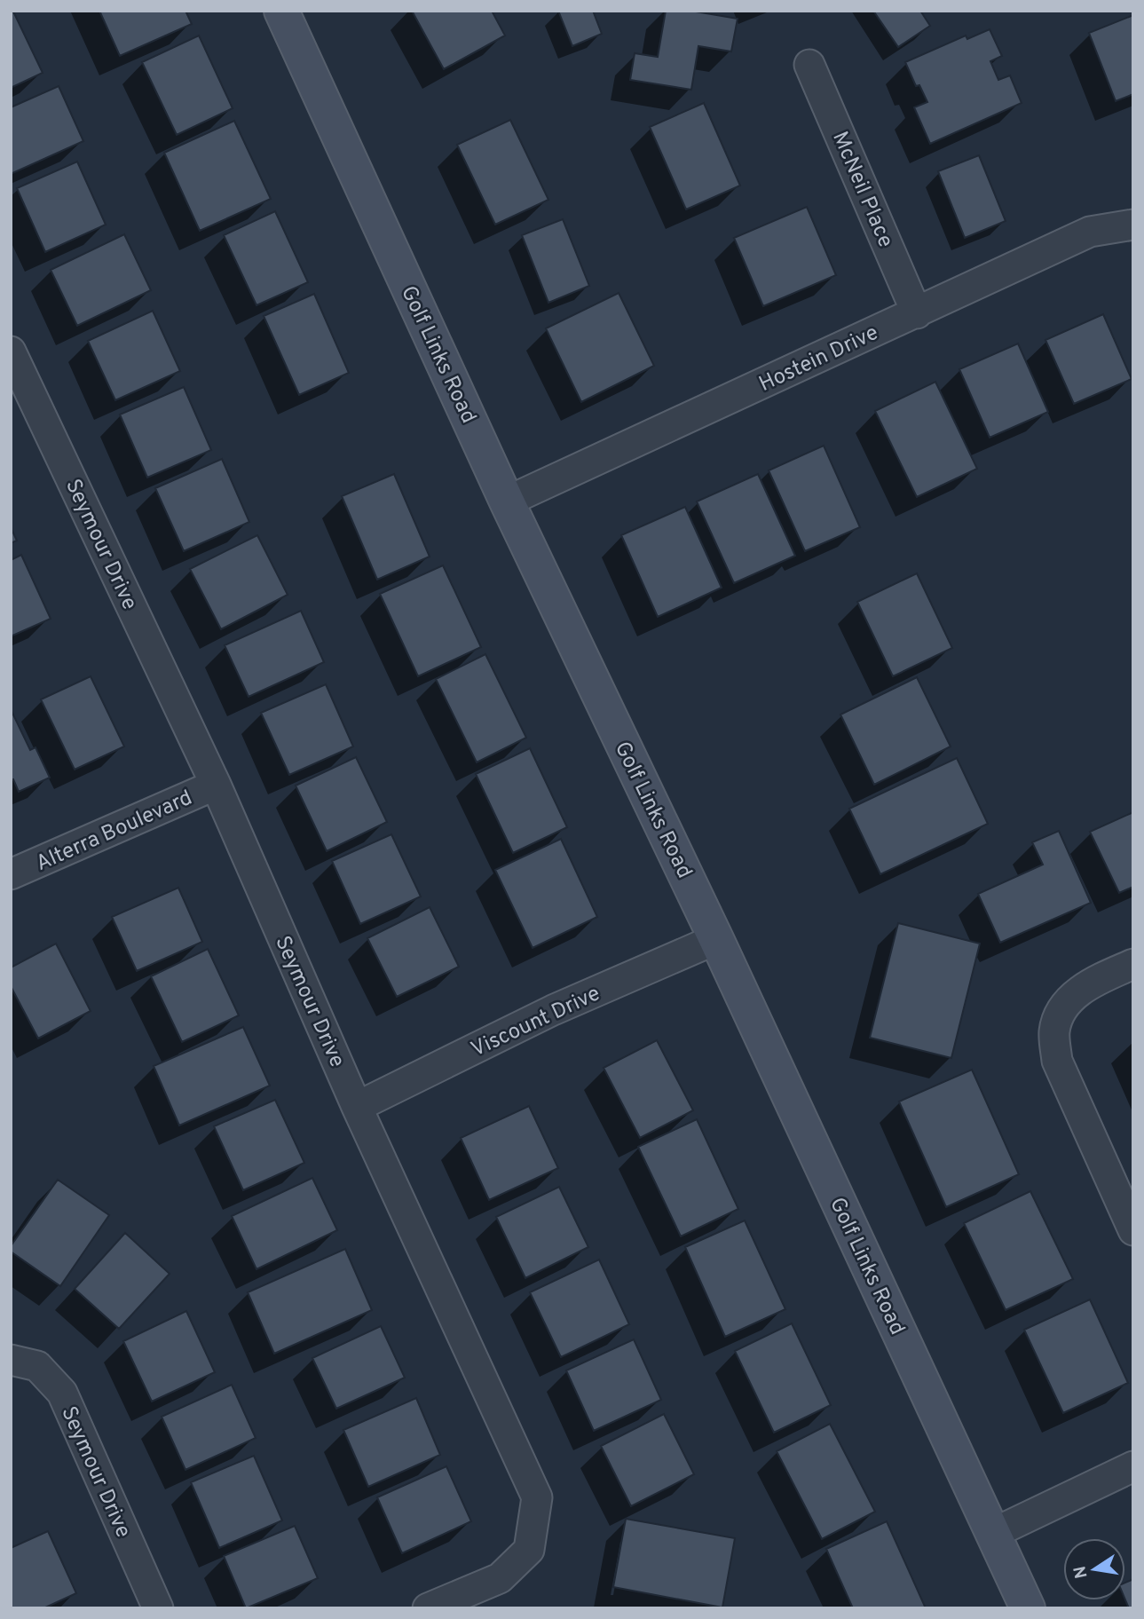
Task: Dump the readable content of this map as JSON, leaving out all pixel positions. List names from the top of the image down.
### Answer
{
  "streets": {
    "main road": ["Golf Links Road"],
    "street": [
      "McNeil Place",
      "Hostein Drive",
      "Seymour Drive",
      "Alterra Boulevard",
      "Viscount Drive"
    ]
  },
  "crossings": [
    ["McNeil Place", "Hostein Drive"],
    ["Golf Links Road", "Hostein Drive"],
    ["Golf Links Road", "Viscount Drive"],
    ["Seymour Drive", "Alterra Boulevard"],
    ["Seymour Drive", "Viscount Drive"]
  ],
  "north": "left"
}
